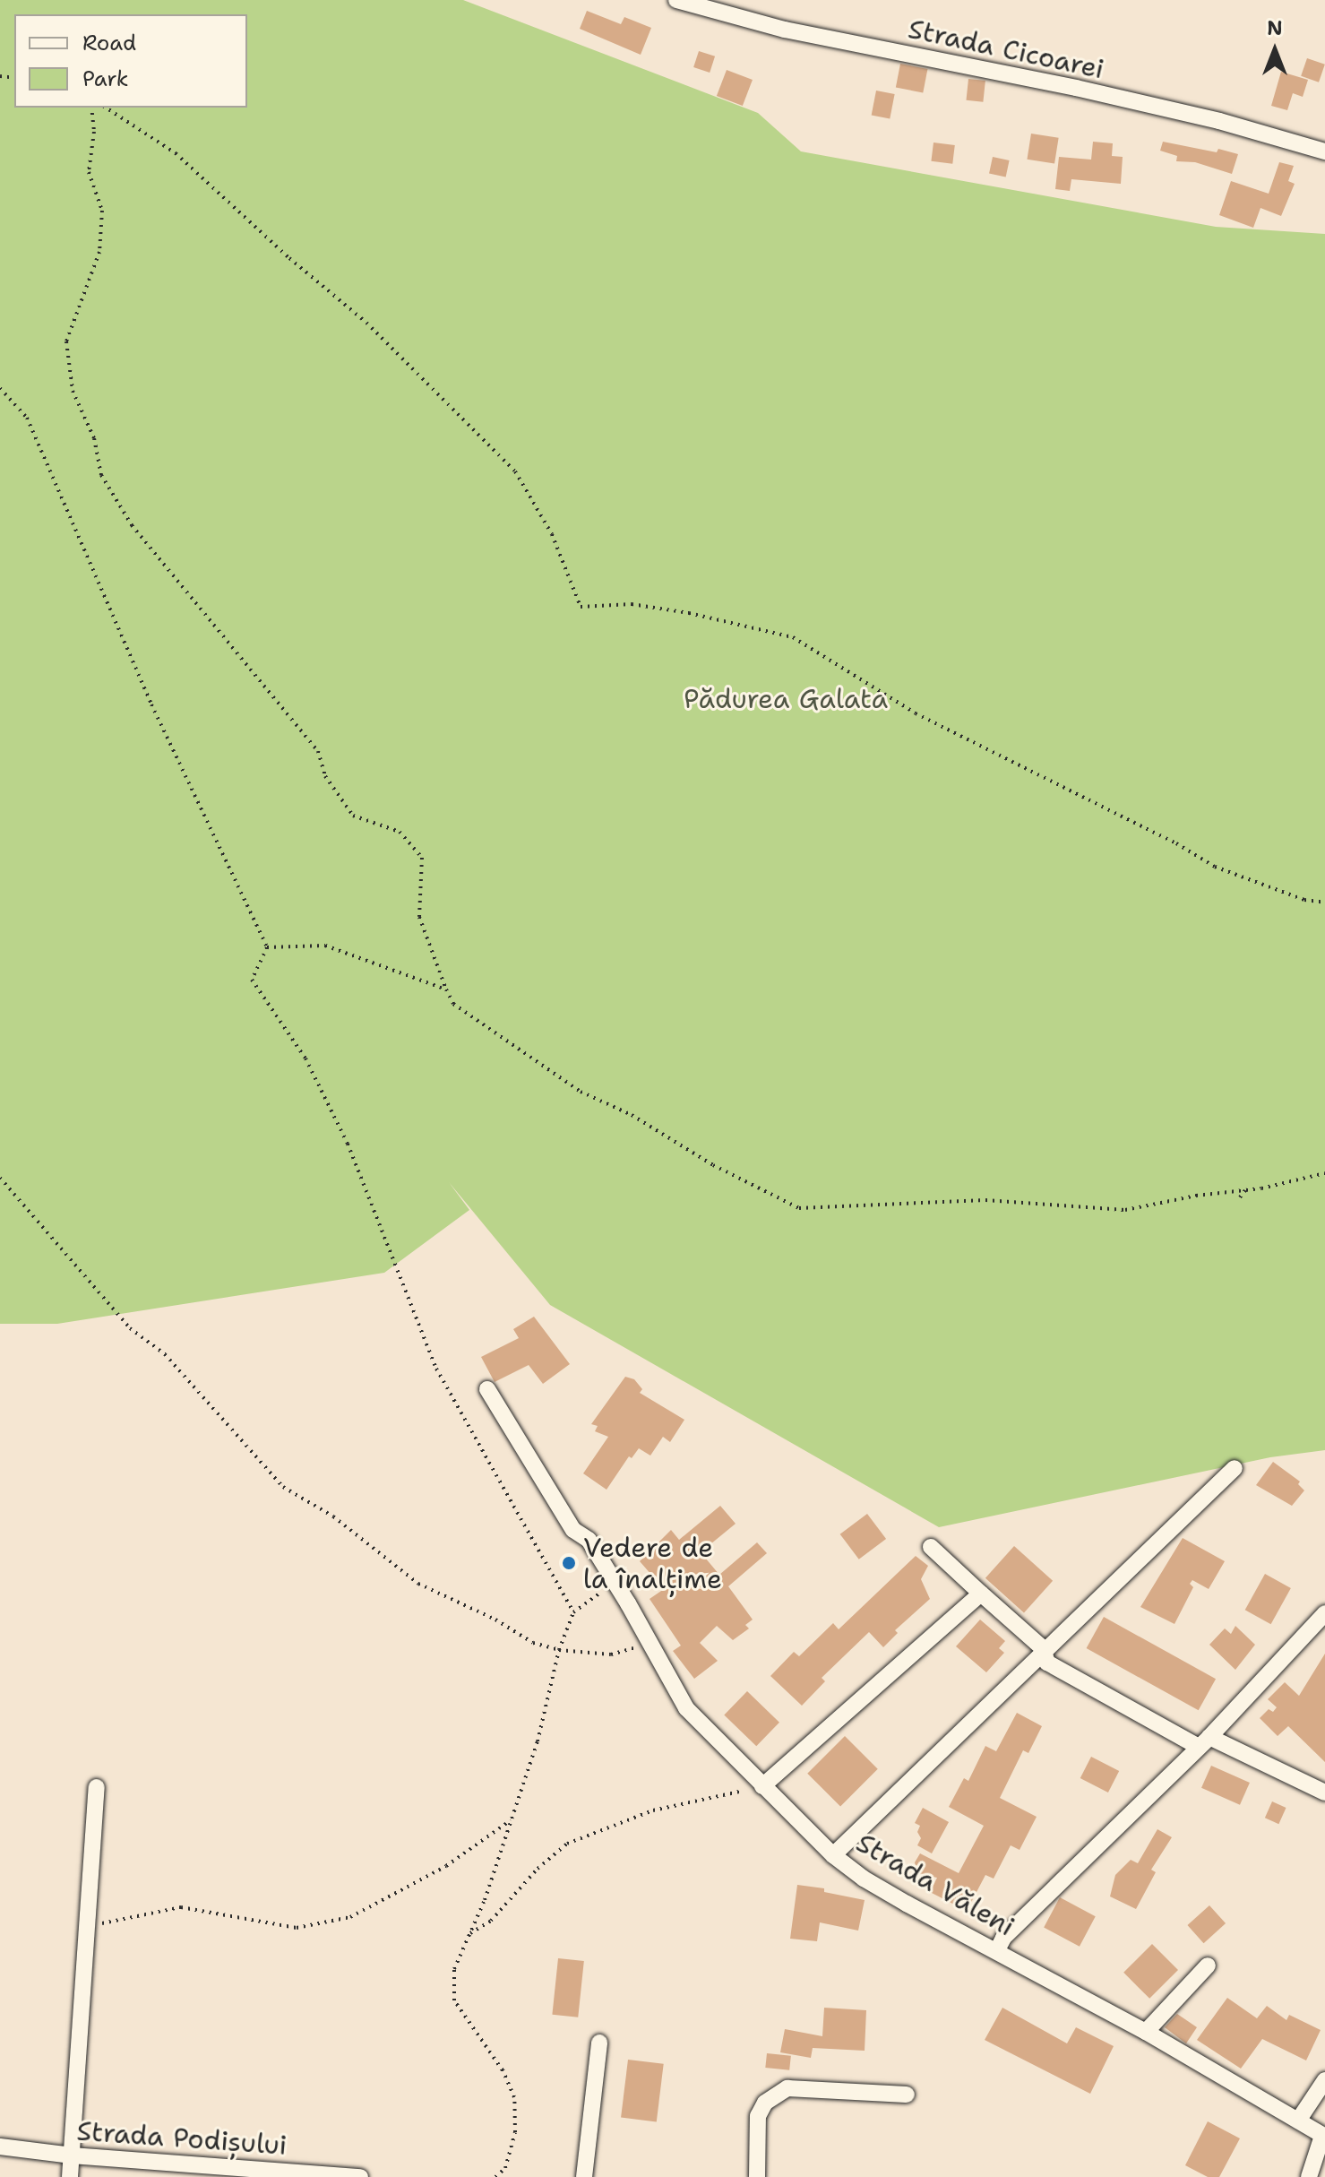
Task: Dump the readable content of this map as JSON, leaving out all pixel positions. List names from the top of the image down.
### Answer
{
  "streets": {
    "street": ["Strada Cicoarei", "Strada Văleni", "Strada Podișului"]
  },
  "parks": ["Pădurea Galata"],
  "places": ["Vedere de la înalțime"],
  "legend": ["Road", "Park"],
  "north": "top"
}
